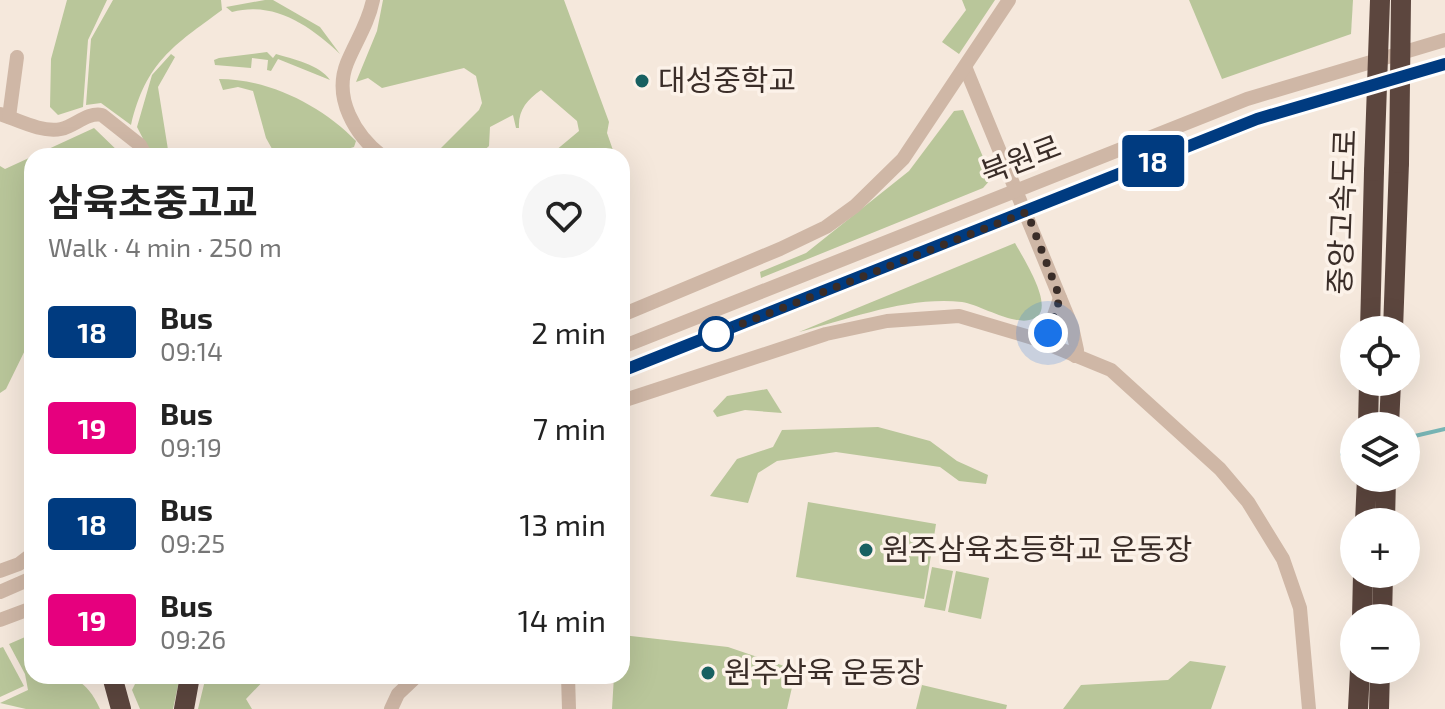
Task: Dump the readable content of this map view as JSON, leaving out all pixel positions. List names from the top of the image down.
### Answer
{
  "streets": {
    "highway": ["중앙고속도로"],
    "street": ["북원로"]
  },
  "places": ["대성중학교", "원주삼육초등학교 운동장", "원주삼육 운동장"],
  "lines": ["bus line 18"],
  "page": {
    "on_map": "18",
    "heading": ["삼육초중고교", "Walk · 4 min · 250 m"],
    "list": [
      {
        "mark": "18",
        "name": "Bus",
        "note": "09:14",
        "value": "2 min"
      },
      {
        "mark": "19",
        "name": "Bus",
        "note": "09:19",
        "value": "7 min"
      },
      {
        "mark": "18",
        "name": "Bus",
        "note": "09:25",
        "value": "13 min"
      },
      {
        "mark": "19",
        "name": "Bus",
        "note": "09:26",
        "value": "14 min"
      }
    ],
    "map_buttons": ["+", "−"]
  }
}
